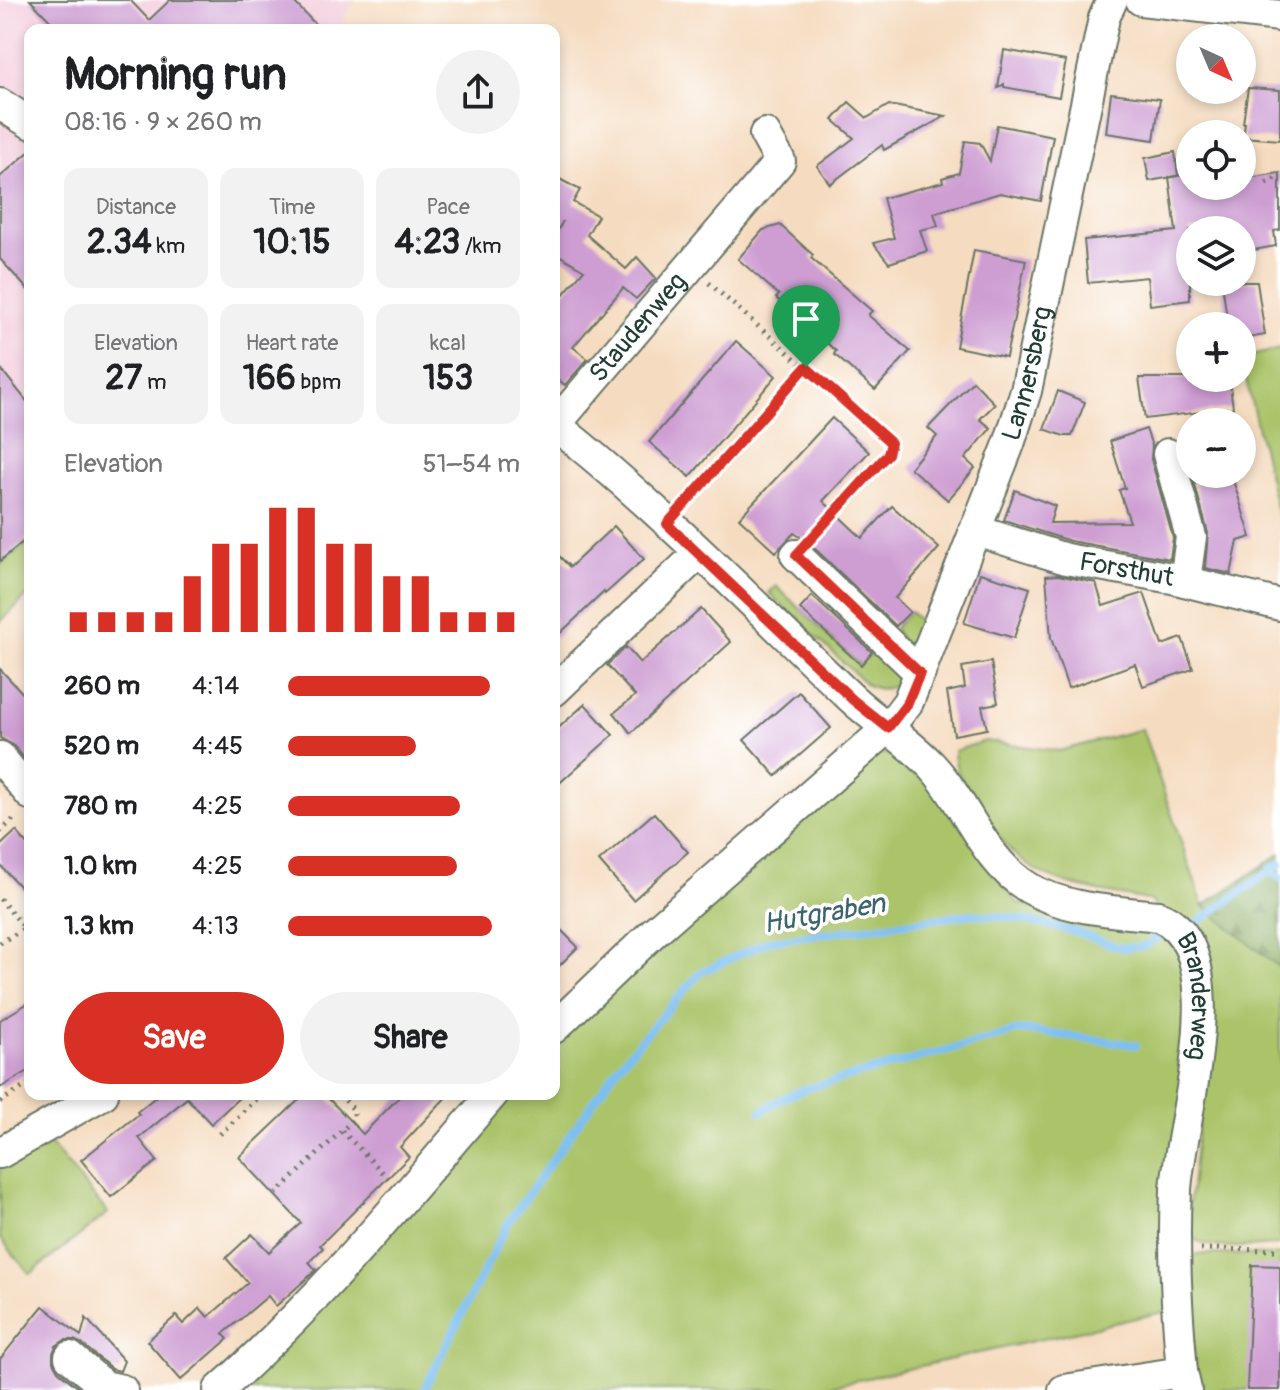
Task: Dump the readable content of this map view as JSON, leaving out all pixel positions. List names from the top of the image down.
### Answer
{
  "streets": {
    "street": [
      "Staudenweg",
      "Lannersberg",
      "Forsthut",
      "Branderweg"
    ]
  },
  "crossings": [
    ["Lannersberg", "Forsthut"],
    ["Lannersberg", "Branderweg"]
  ],
  "water": ["Hutgraben"],
  "north": "bottom right",
  "page": {
    "map_buttons": ["+", "−"],
    "heading": ["Morning run", "08:16 · 9 × 260 m"],
    "stats": [
      ["Distance", "2.34 km"],
      ["Time", "10:15"],
      ["Pace", "4:23 /km"],
      ["Elevation", "27 m"],
      ["Heart rate", "166 bpm"],
      ["kcal", "153"]
    ],
    "chart": ["Elevation", "51–54 m"],
    "list": [
      {
        "name": "260 m",
        "note": "4:14"
      },
      {
        "name": "520 m",
        "note": "4:45"
      },
      {
        "name": "780 m",
        "note": "4:25"
      },
      {
        "name": "1.0 km",
        "note": "4:25"
      },
      {
        "name": "1.3 km",
        "note": "4:13"
      }
    ],
    "buttons": ["Save", "Share"]
  }
}
